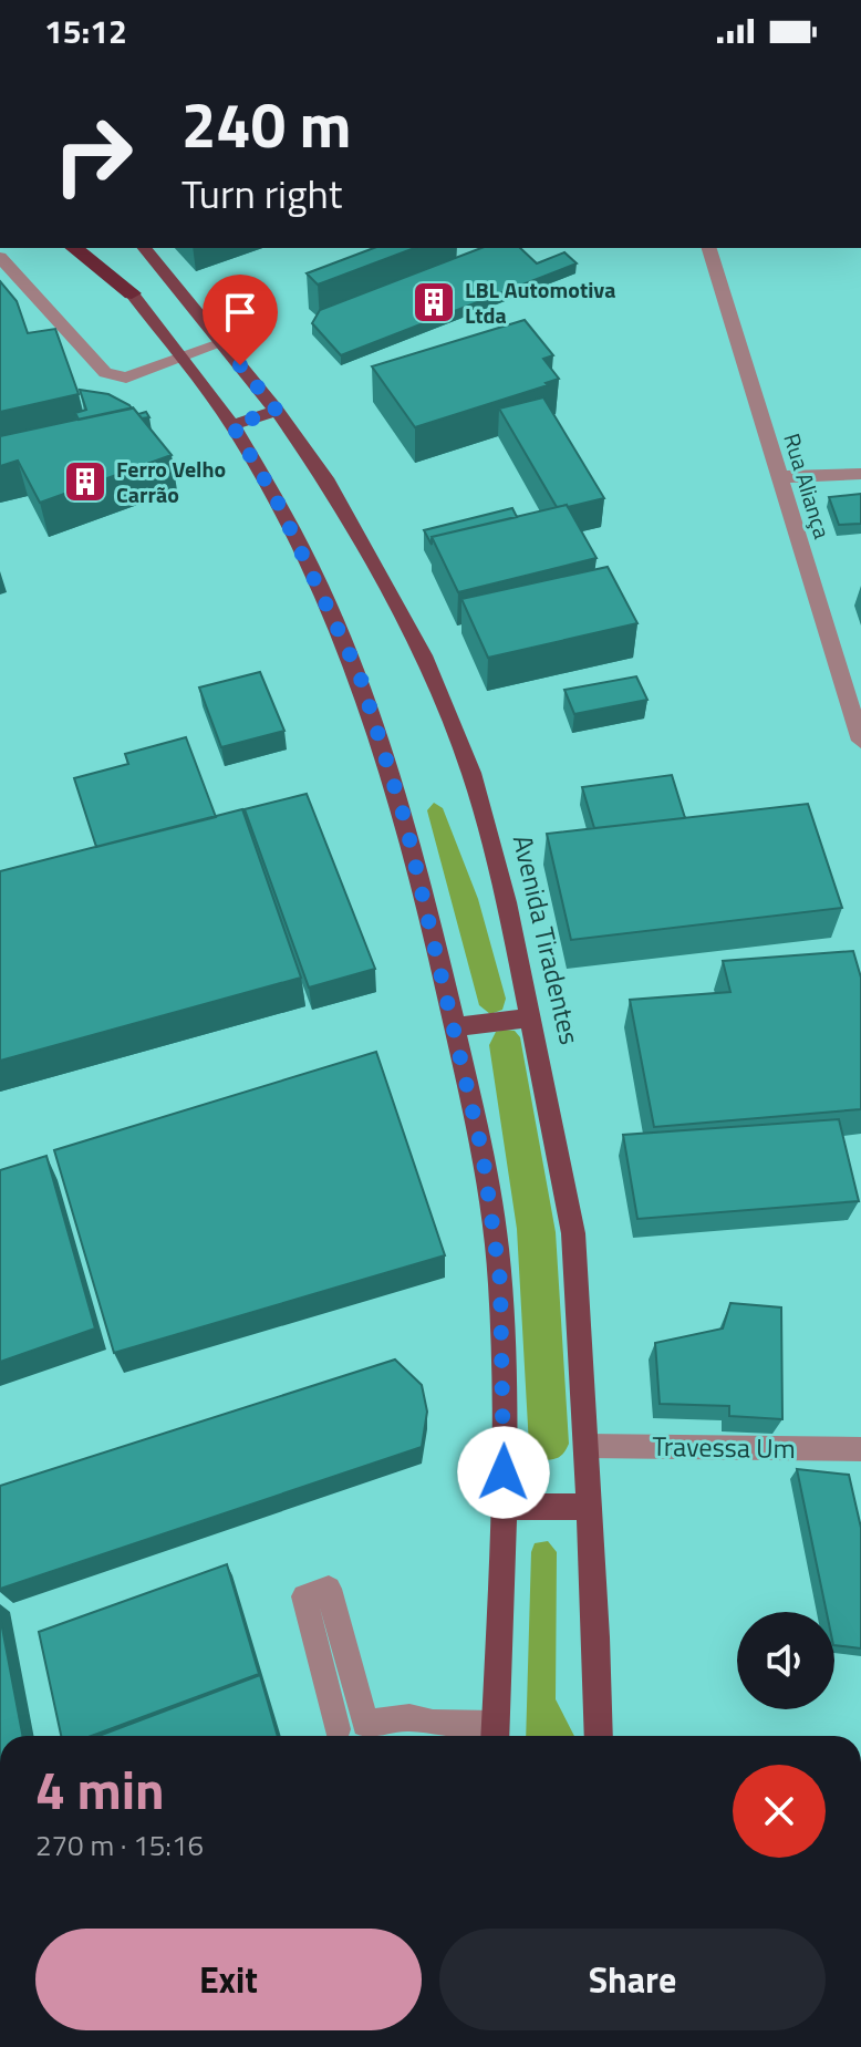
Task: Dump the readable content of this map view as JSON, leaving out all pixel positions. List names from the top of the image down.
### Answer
{
  "streets": {
    "main road": ["Avenida Tiradentes"],
    "street": ["Rua Aliança", "Travessa Um"]
  },
  "crossings": [
    ["Avenida Tiradentes", "Travessa Um"]
  ],
  "places": {
    "building": ["LBL Automotiva Ltda", "Ferro Velho Carrão"]
  },
  "page": {
    "status": "15:12",
    "turn": ["240 m", "Turn right"],
    "heading": ["4 min", "270 m · 15:16"],
    "buttons": ["Exit", "Share"]
  }
}
